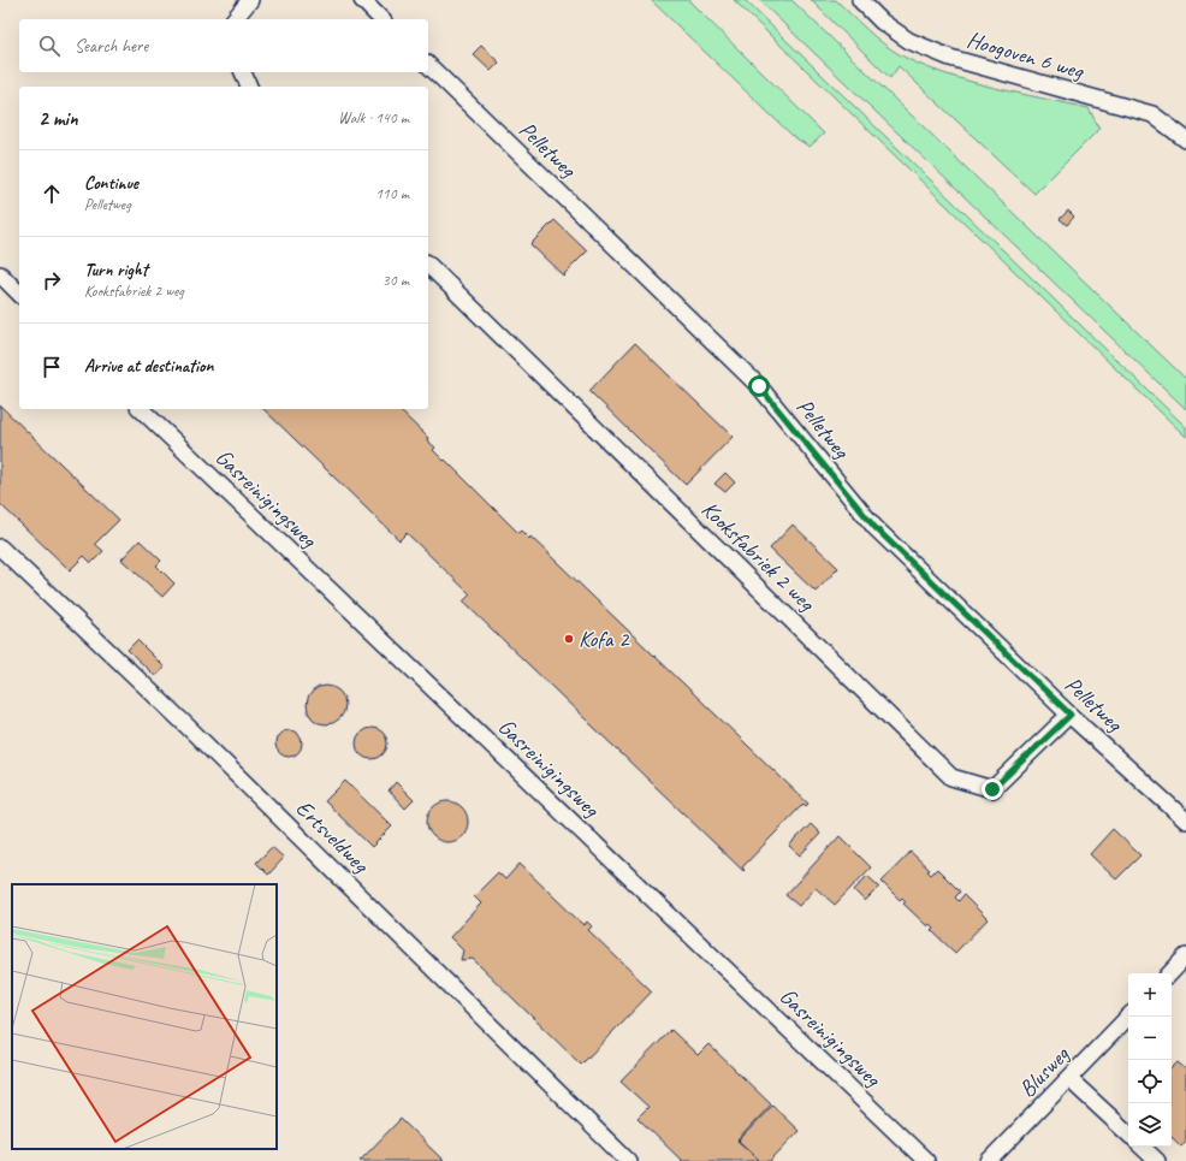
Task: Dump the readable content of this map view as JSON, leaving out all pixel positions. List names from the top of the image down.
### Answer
{
  "streets": {
    "lane": [
      "Hoogoven 6 weg",
      "Pelletweg",
      "Gasreinigingsweg",
      "Kooksfabriek 2 weg",
      "Ertsveldweg",
      "Blusweg"
    ]
  },
  "crossings": [
    ["Pelletweg", "Kooksfabriek 2 weg"]
  ],
  "places": ["Kofa 2"],
  "page": {
    "search": "Search here",
    "heading": ["2 min", "Walk · 140 m"],
    "list": [
      ["Continue", "Pelletweg", "110 m"],
      ["Turn right", "Kooksfabriek 2 weg", "30 m"],
      "Arrive at destination"
    ],
    "map_buttons": ["+", "−"]
  }
}
